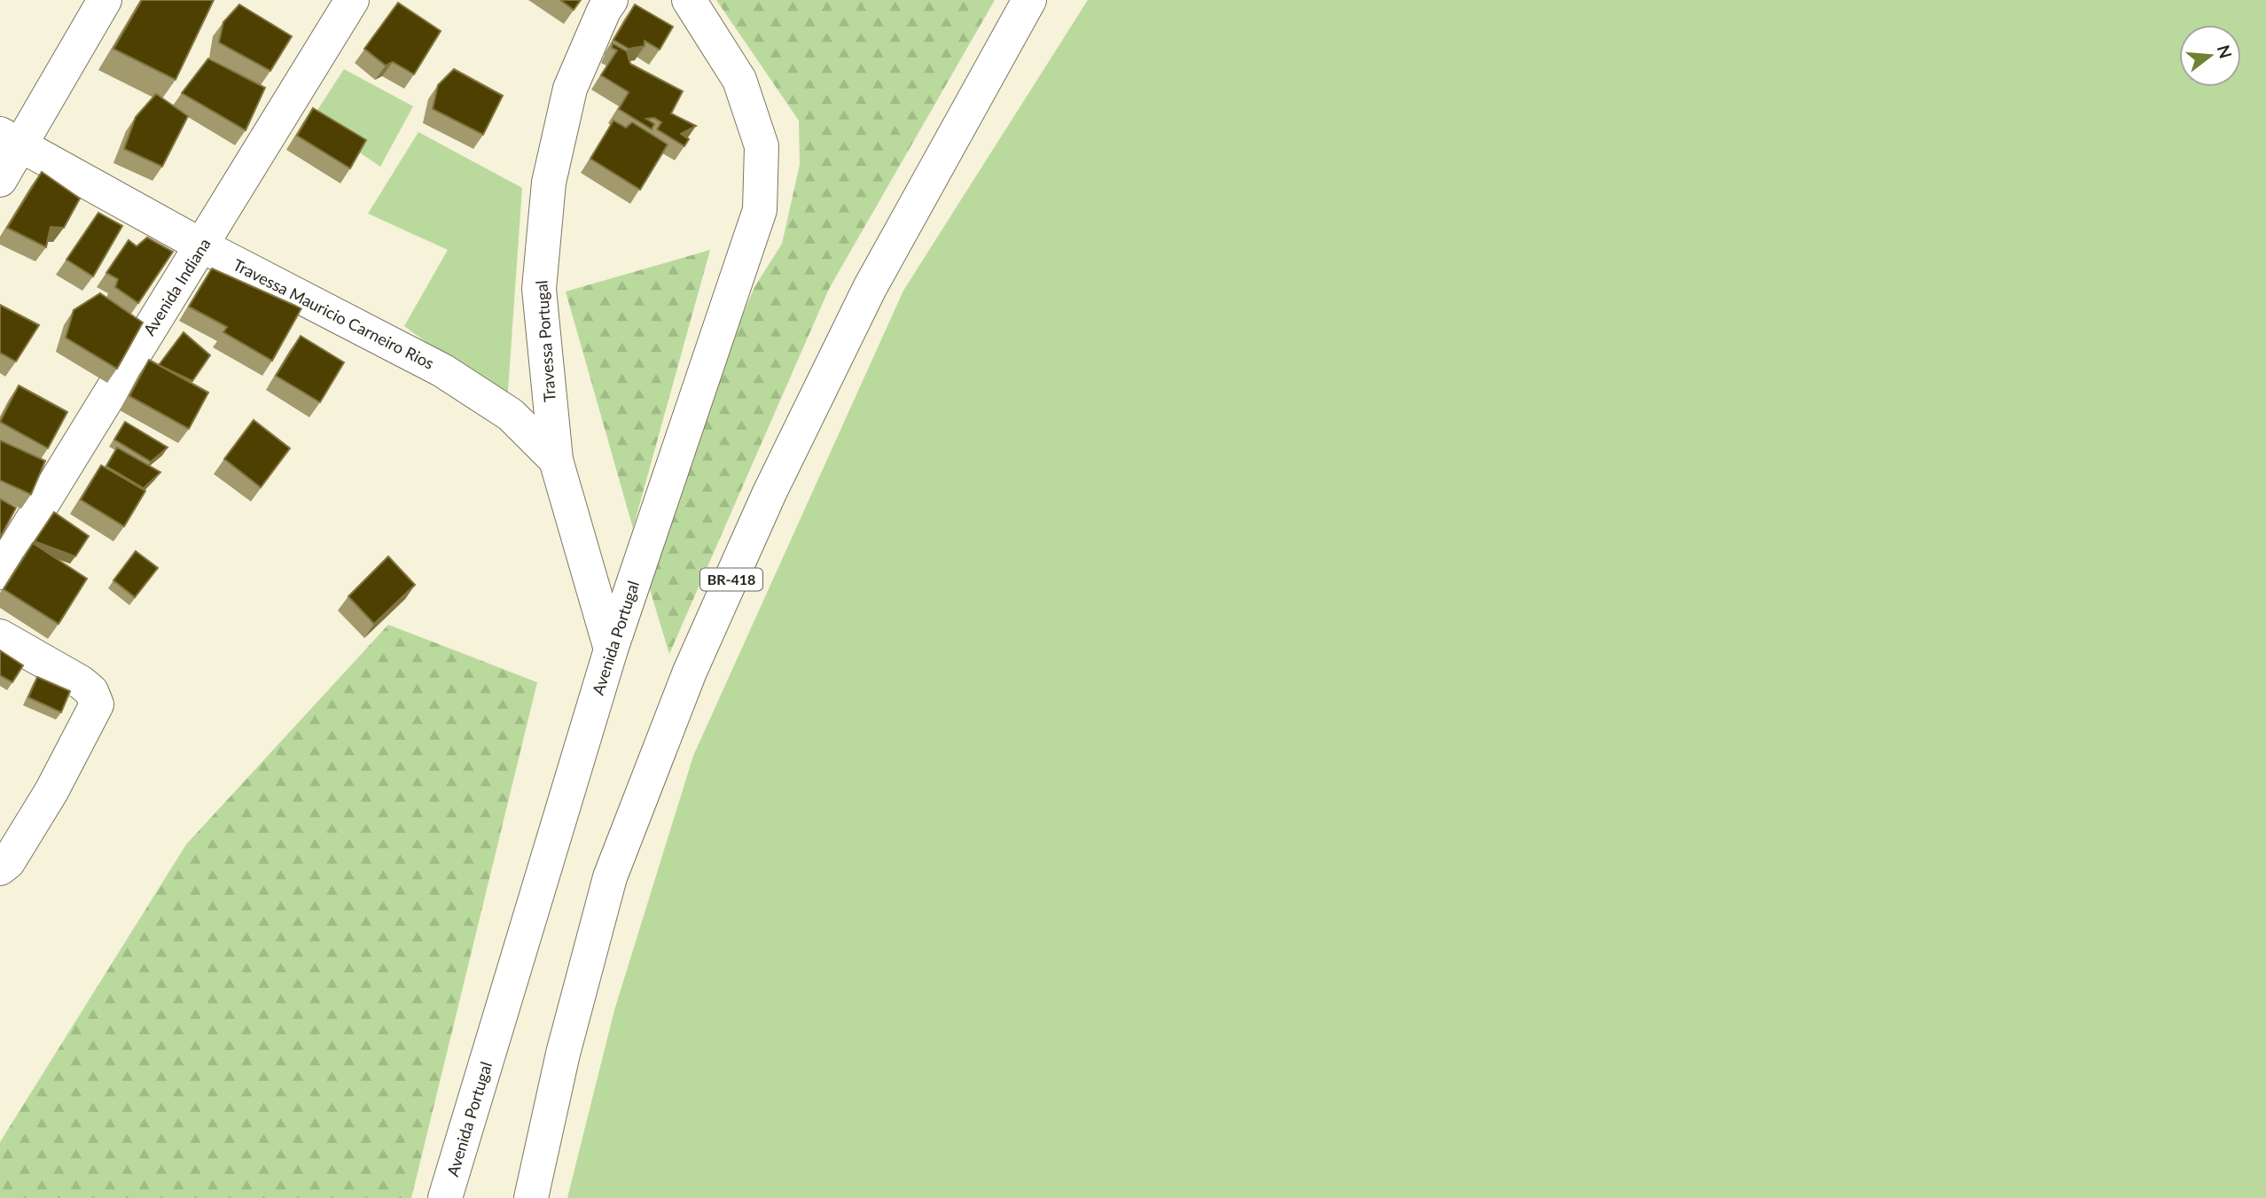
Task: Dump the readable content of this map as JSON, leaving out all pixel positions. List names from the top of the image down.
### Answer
{
  "streets": {
    "street": [
      "Avenida Indiana",
      "Travessa Mauricio Carneiro Rios",
      "Travessa Portugal",
      "BR-418",
      "Avenida Portugal"
    ]
  },
  "crossings": [
    ["Avenida Indiana", "Travessa Mauricio Carneiro Rios"],
    ["Travessa Mauricio Carneiro Rios", "Travessa Portugal"],
    ["Travessa Portugal", "Avenida Portugal"]
  ],
  "north": "right"
}
